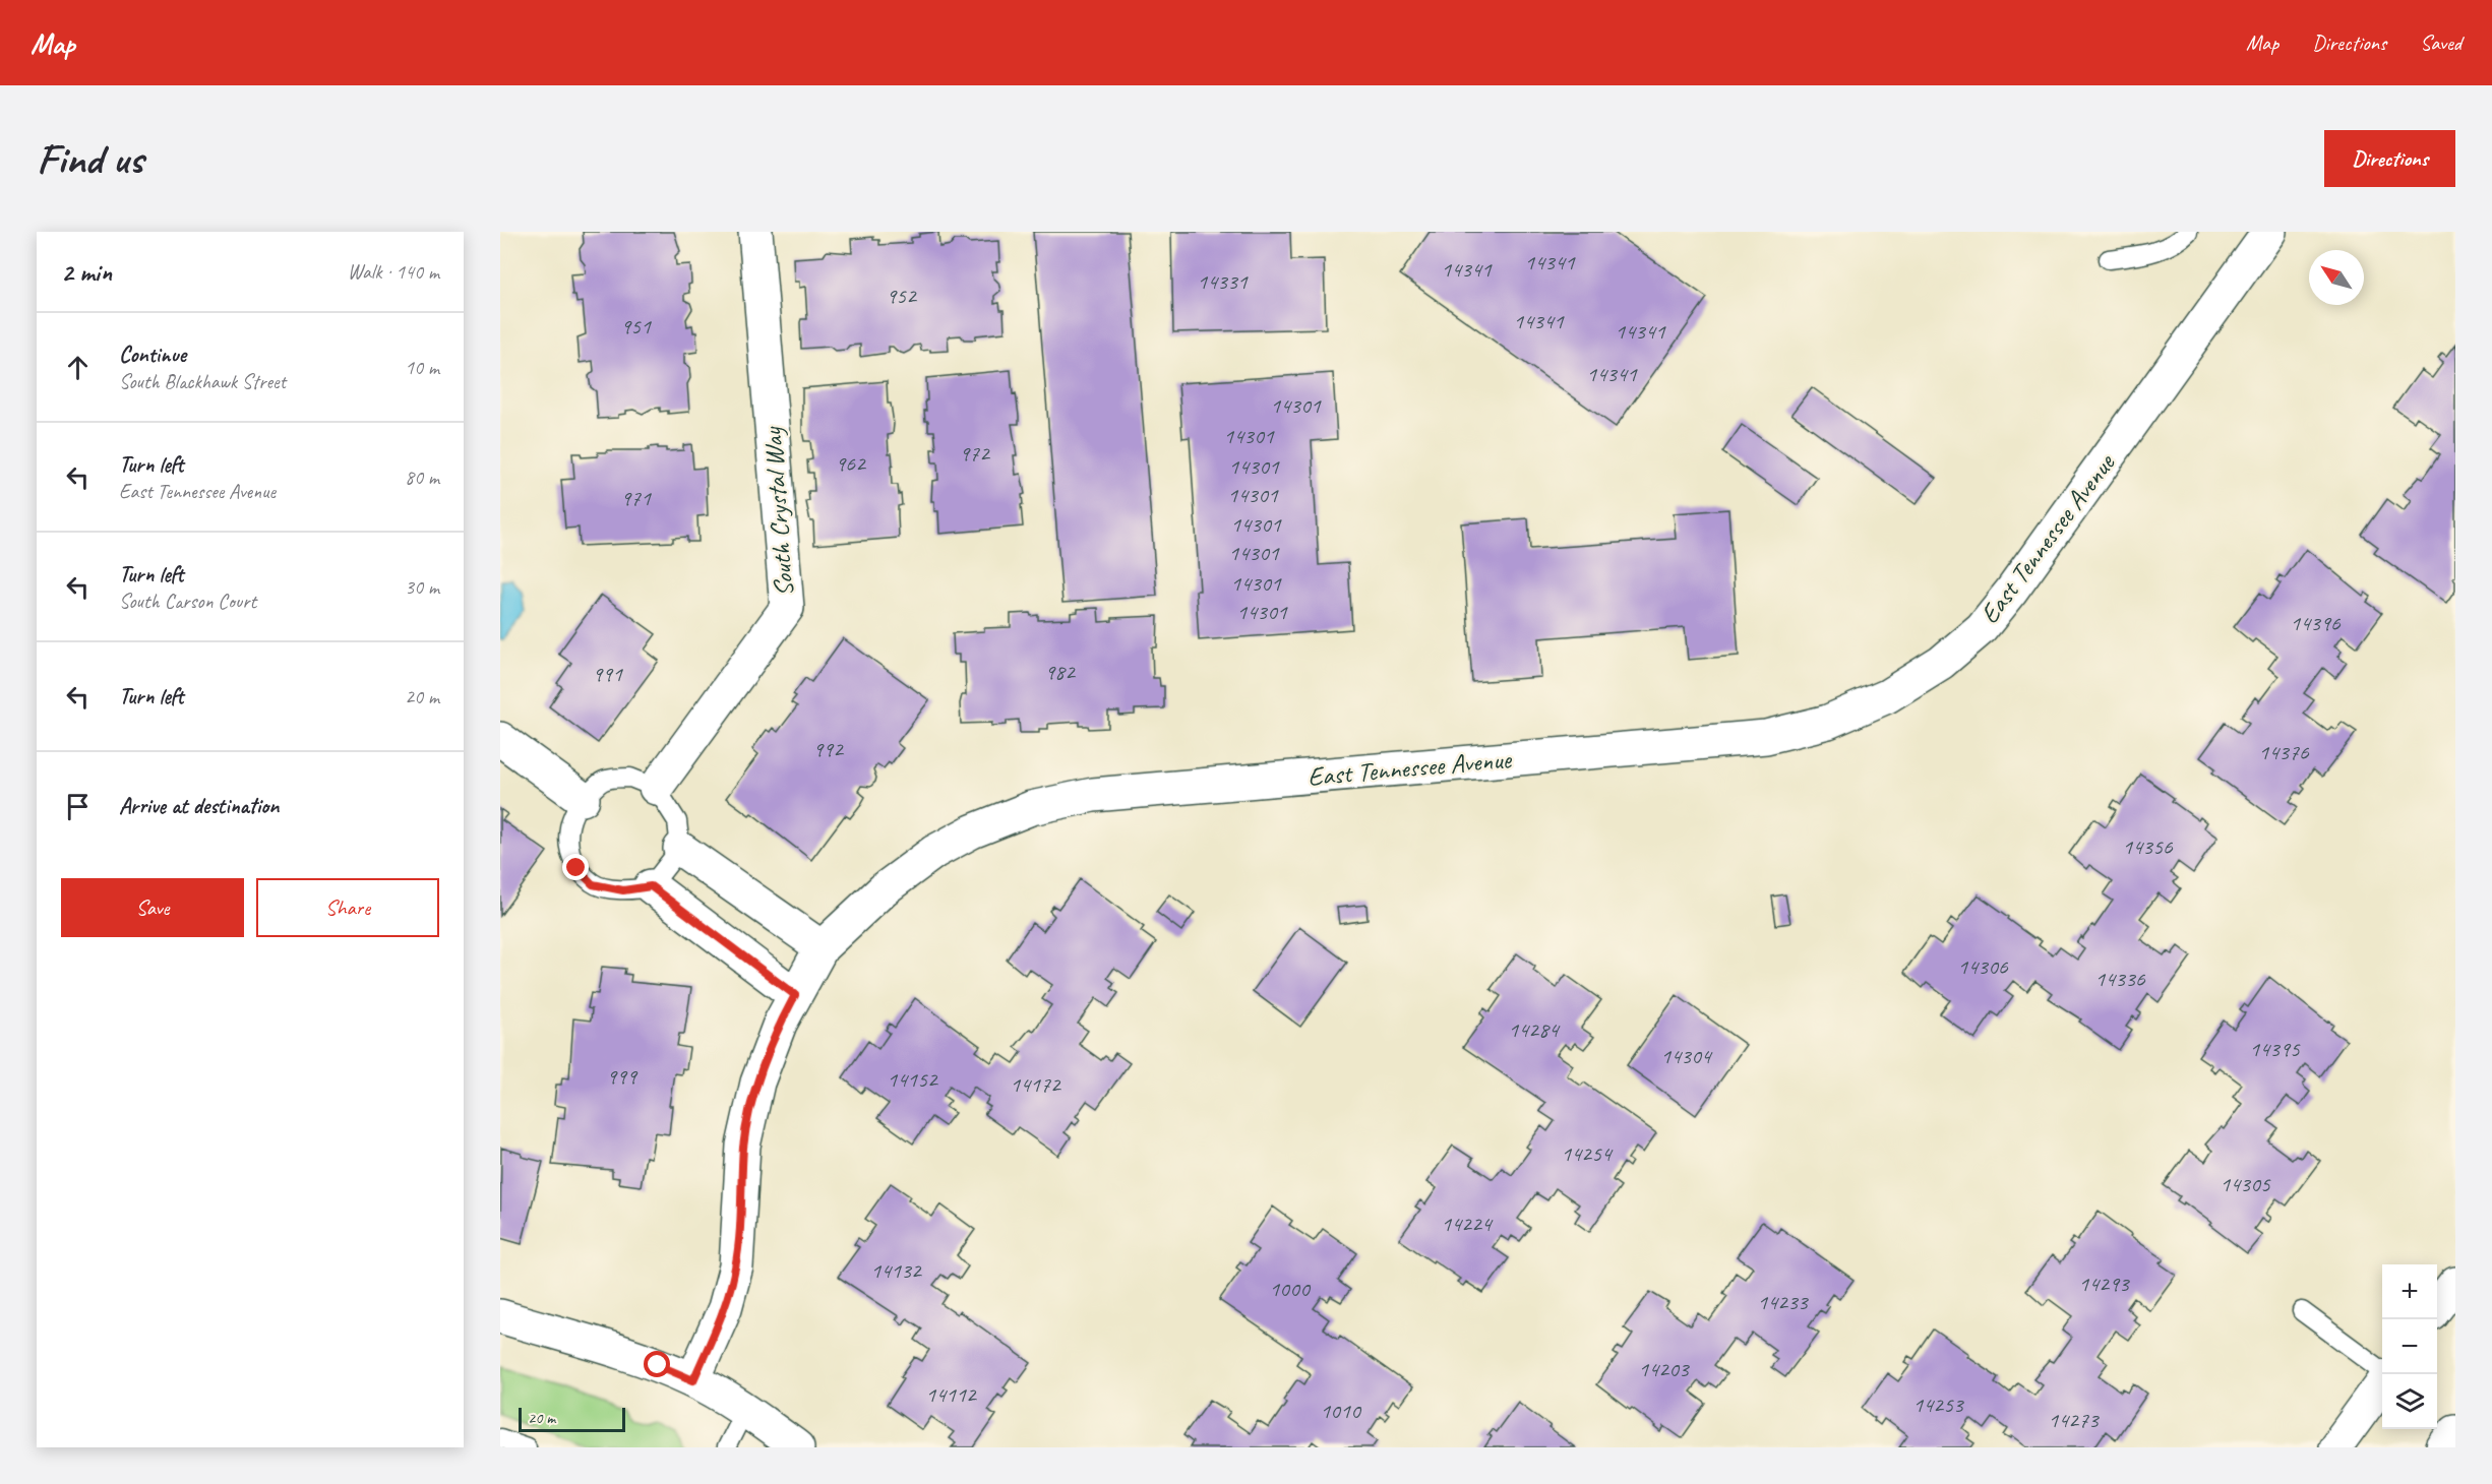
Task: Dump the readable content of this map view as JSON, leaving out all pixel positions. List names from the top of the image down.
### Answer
{
  "streets": {
    "street": ["South Crystal Way", "East Tennessee Avenue"]
  },
  "house_numbers": [
    "14341",
    "14341",
    "14331",
    "952",
    "14341",
    "951",
    "14341",
    "14341",
    "14301",
    "14301",
    "972",
    "962",
    "14301",
    "14301",
    "971",
    "14301",
    "14301",
    "14301",
    "14301",
    "14396",
    "982",
    "991",
    "992",
    "14376",
    "14356",
    "14306",
    "14336",
    "14284",
    "14395",
    "14304",
    "999",
    "14152",
    "14172",
    "14254",
    "14305",
    "14224",
    "14132",
    "14293",
    "1000",
    "14233",
    "14203",
    "14112",
    "14253",
    "1010",
    "14273"
  ],
  "scale_bar": "20 m",
  "north": "top left",
  "page": {
    "header": "Map",
    "nav": ["Map", "Directions", "Saved"],
    "buttons": [
      "Directions",
      ["Save", "Share"]
    ],
    "title": "Find us",
    "heading": ["2 min", "Walk · 140 m"],
    "list": [
      ["Continue", "South Blackhawk Street", "10 m"],
      ["Turn left", "East Tennessee Avenue", "80 m"],
      ["Turn left", "South Carson Court", "30 m"],
      ["Turn left", "20 m"],
      "Arrive at destination"
    ],
    "map_buttons": ["+", "−"],
    "scale": "20 m"
  }
}
